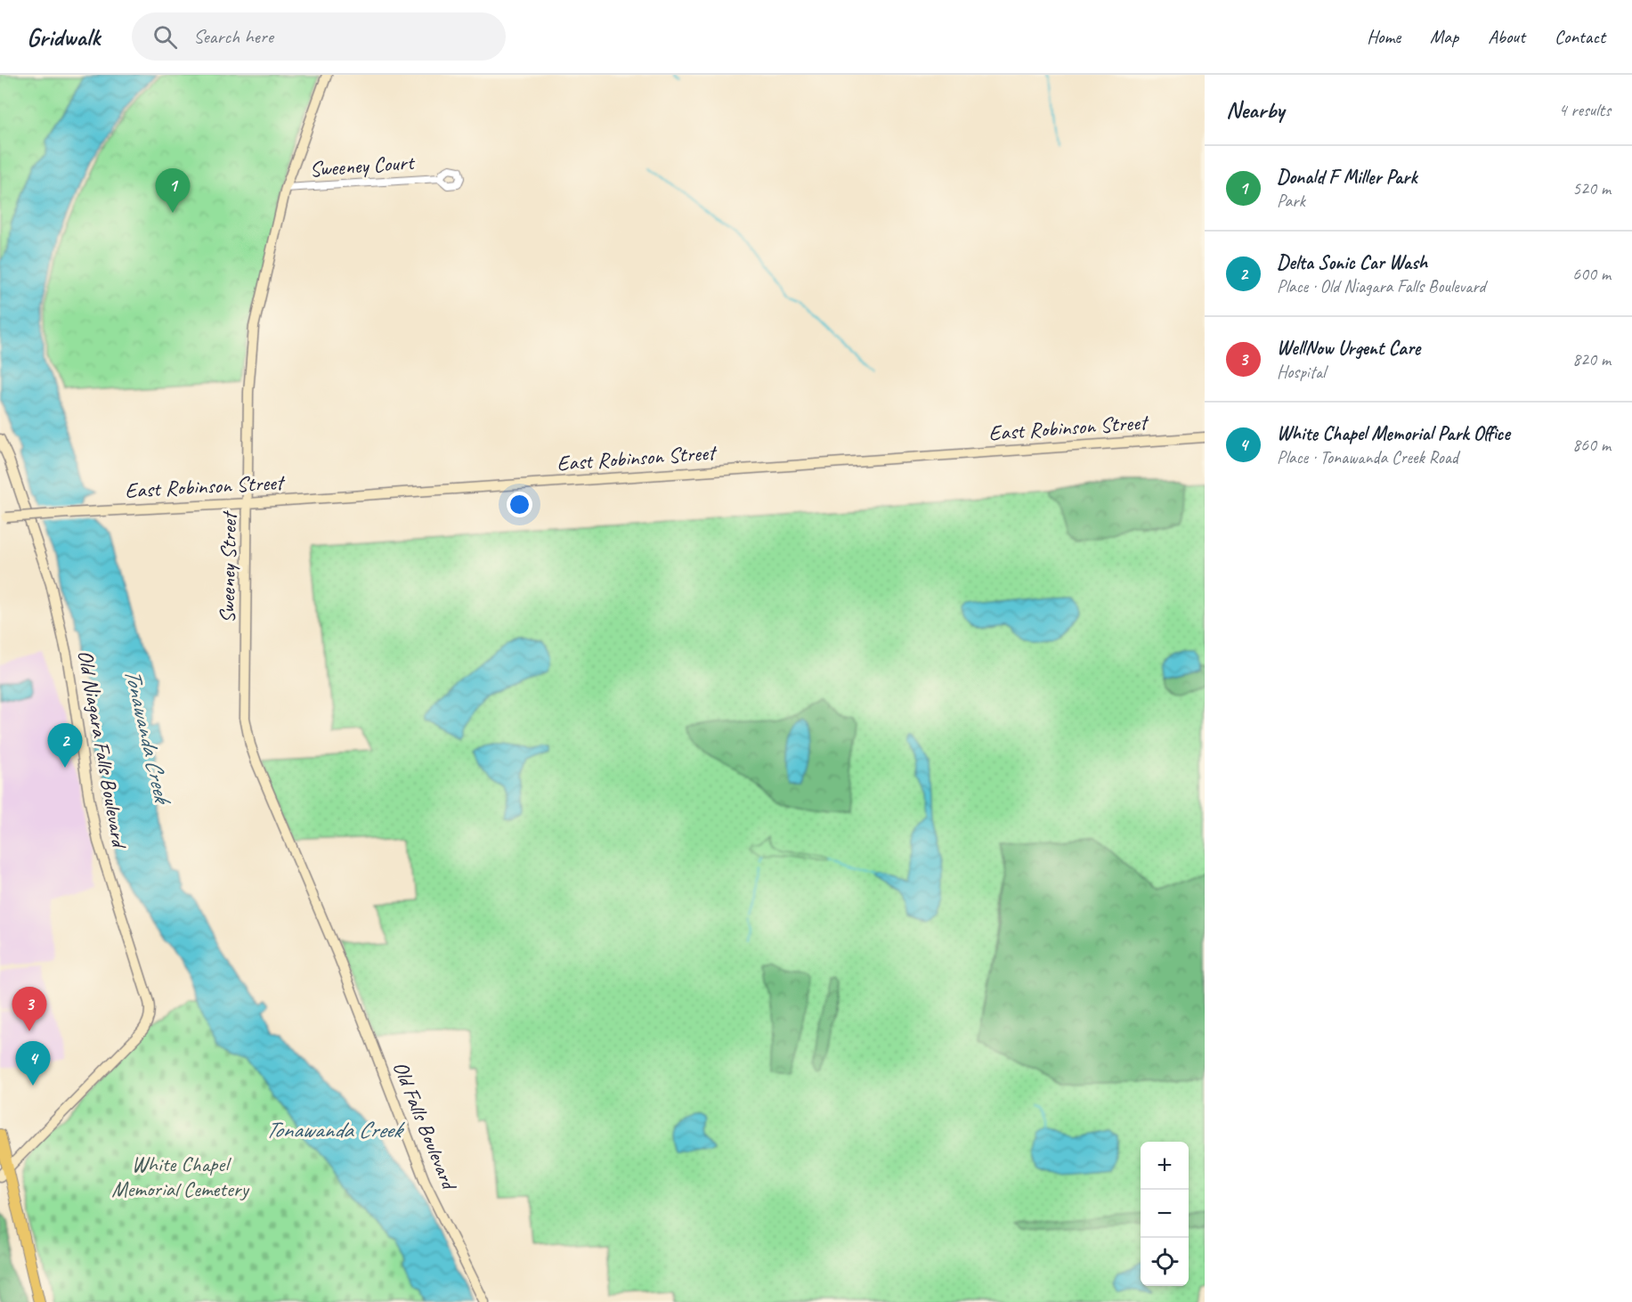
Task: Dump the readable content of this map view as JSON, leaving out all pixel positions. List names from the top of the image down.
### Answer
{
  "streets": {
    "street": [
      "Sweeney Court",
      "East Robinson Street",
      "Sweeney Street",
      "Old Niagara Falls Boulevard",
      "Old Falls Boulevard"
    ]
  },
  "crossings": [
    ["Sweeney Court", "Sweeney Street"],
    ["East Robinson Street", "Sweeney Street"],
    ["Sweeney Street", "Old Falls Boulevard"]
  ],
  "water": ["Tonawanda Creek"],
  "parks": ["White Chapel Memorial Cemetery"],
  "page": {
    "header": "Gridwalk",
    "search": "Search here",
    "nav": [
      "Home",
      "Map",
      "About",
      "Contact"
    ],
    "heading": ["Nearby", "4 results"],
    "list": [
      {
        "mark": "1",
        "name": "Donald F Miller Park",
        "note": "Park",
        "value": "520 m"
      },
      {
        "mark": "2",
        "name": "Delta Sonic Car Wash",
        "note": "Place · Old Niagara Falls Boulevard",
        "value": "600 m"
      },
      {
        "mark": "3",
        "name": "WellNow Urgent Care",
        "note": "Hospital",
        "value": "820 m"
      },
      {
        "mark": "4",
        "name": "White Chapel Memorial Park Office",
        "note": "Place · Tonawanda Creek Road",
        "value": "860 m"
      }
    ],
    "pins": [
      "1",
      "2",
      "3",
      "4"
    ],
    "map_buttons": ["+", "−"]
  }
}
